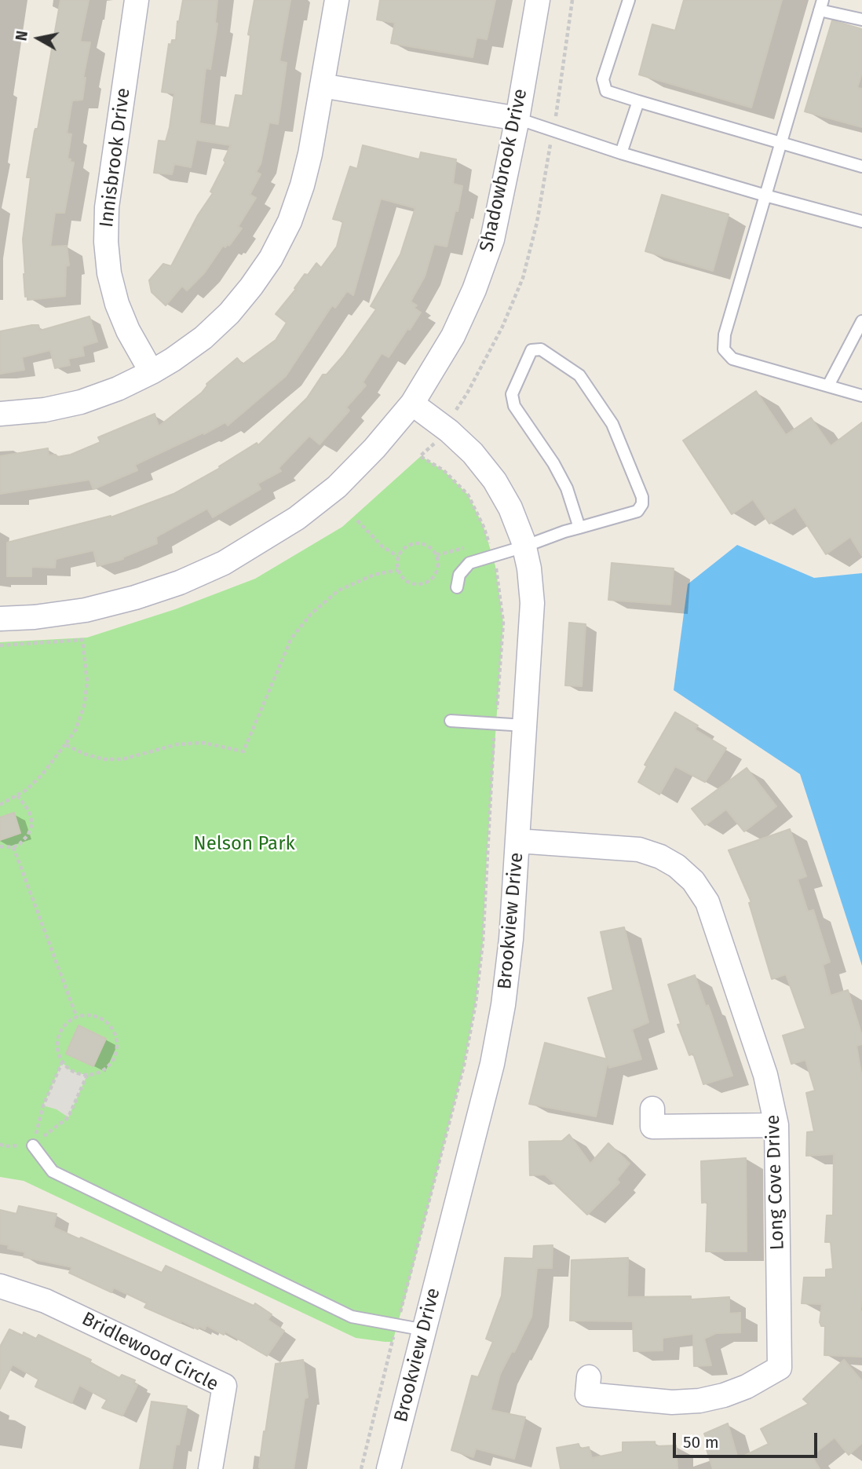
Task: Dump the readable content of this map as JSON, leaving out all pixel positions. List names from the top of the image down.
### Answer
{
  "streets": {
    "street": [
      "Innisbrook Drive",
      "Shadowbrook Drive",
      "Brookview Drive",
      "Long Cove Drive",
      "Bridlewood Circle"
    ]
  },
  "crossings": [
    ["Shadowbrook Drive", "Brookview Drive"],
    ["Brookview Drive", "Long Cove Drive"]
  ],
  "parks": ["Nelson Park"],
  "scale_bar": "50 m",
  "north": "left"
}
